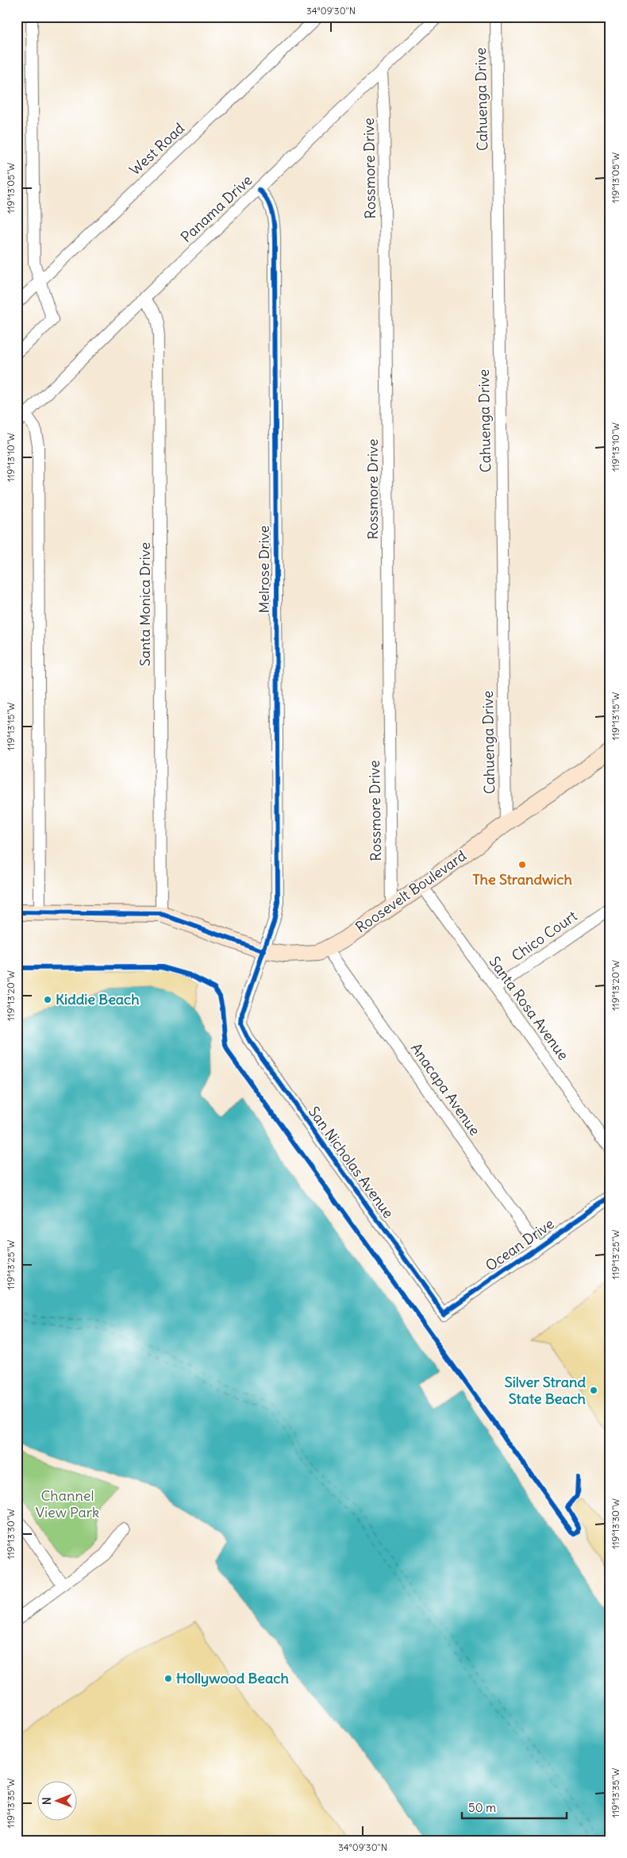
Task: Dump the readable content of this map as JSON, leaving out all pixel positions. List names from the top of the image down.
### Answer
{
  "streets": {
    "street": [
      "Cahuenga Drive",
      "West Road",
      "Rossmore Drive",
      "Panama Drive",
      "Melrose Drive",
      "Santa Monica Drive",
      "Roosevelt Boulevard",
      "Chico Court",
      "Santa Rosa Avenue",
      "Anacapa Avenue",
      "San Nicholas Avenue",
      "Ocean Drive"
    ]
  },
  "crossings": [
    ["Cahuenga Drive", "Roosevelt Boulevard"],
    ["Rossmore Drive", "Panama Drive"],
    ["Rossmore Drive", "Roosevelt Boulevard"],
    ["Panama Drive", "Melrose Drive"],
    ["Panama Drive", "Santa Monica Drive"],
    ["Melrose Drive", "Roosevelt Boulevard"],
    ["Melrose Drive", "San Nicholas Avenue"],
    ["Santa Monica Drive", "Roosevelt Boulevard"],
    ["Roosevelt Boulevard", "Santa Rosa Avenue"],
    ["Roosevelt Boulevard", "Anacapa Avenue"],
    ["Roosevelt Boulevard", "San Nicholas Avenue"],
    ["Chico Court", "Santa Rosa Avenue"],
    ["Anacapa Avenue", "Ocean Drive"],
    ["San Nicholas Avenue", "Ocean Drive"]
  ],
  "parks": ["Channel View Park"],
  "places": [
    "The Strandwich",
    "Kiddie Beach",
    "Silver Strand State Beach",
    "Hollywood Beach"
  ],
  "scale_bar": "50 m",
  "north": "left",
  "coordinates": [
    "34°09'30\"N",
    "119°13'05\"W",
    "119°13'10\"W",
    "119°13'15\"W",
    "119°13'20\"W",
    "119°13'25\"W",
    "119°13'30\"W",
    "119°13'35\"W"
  ]
}
